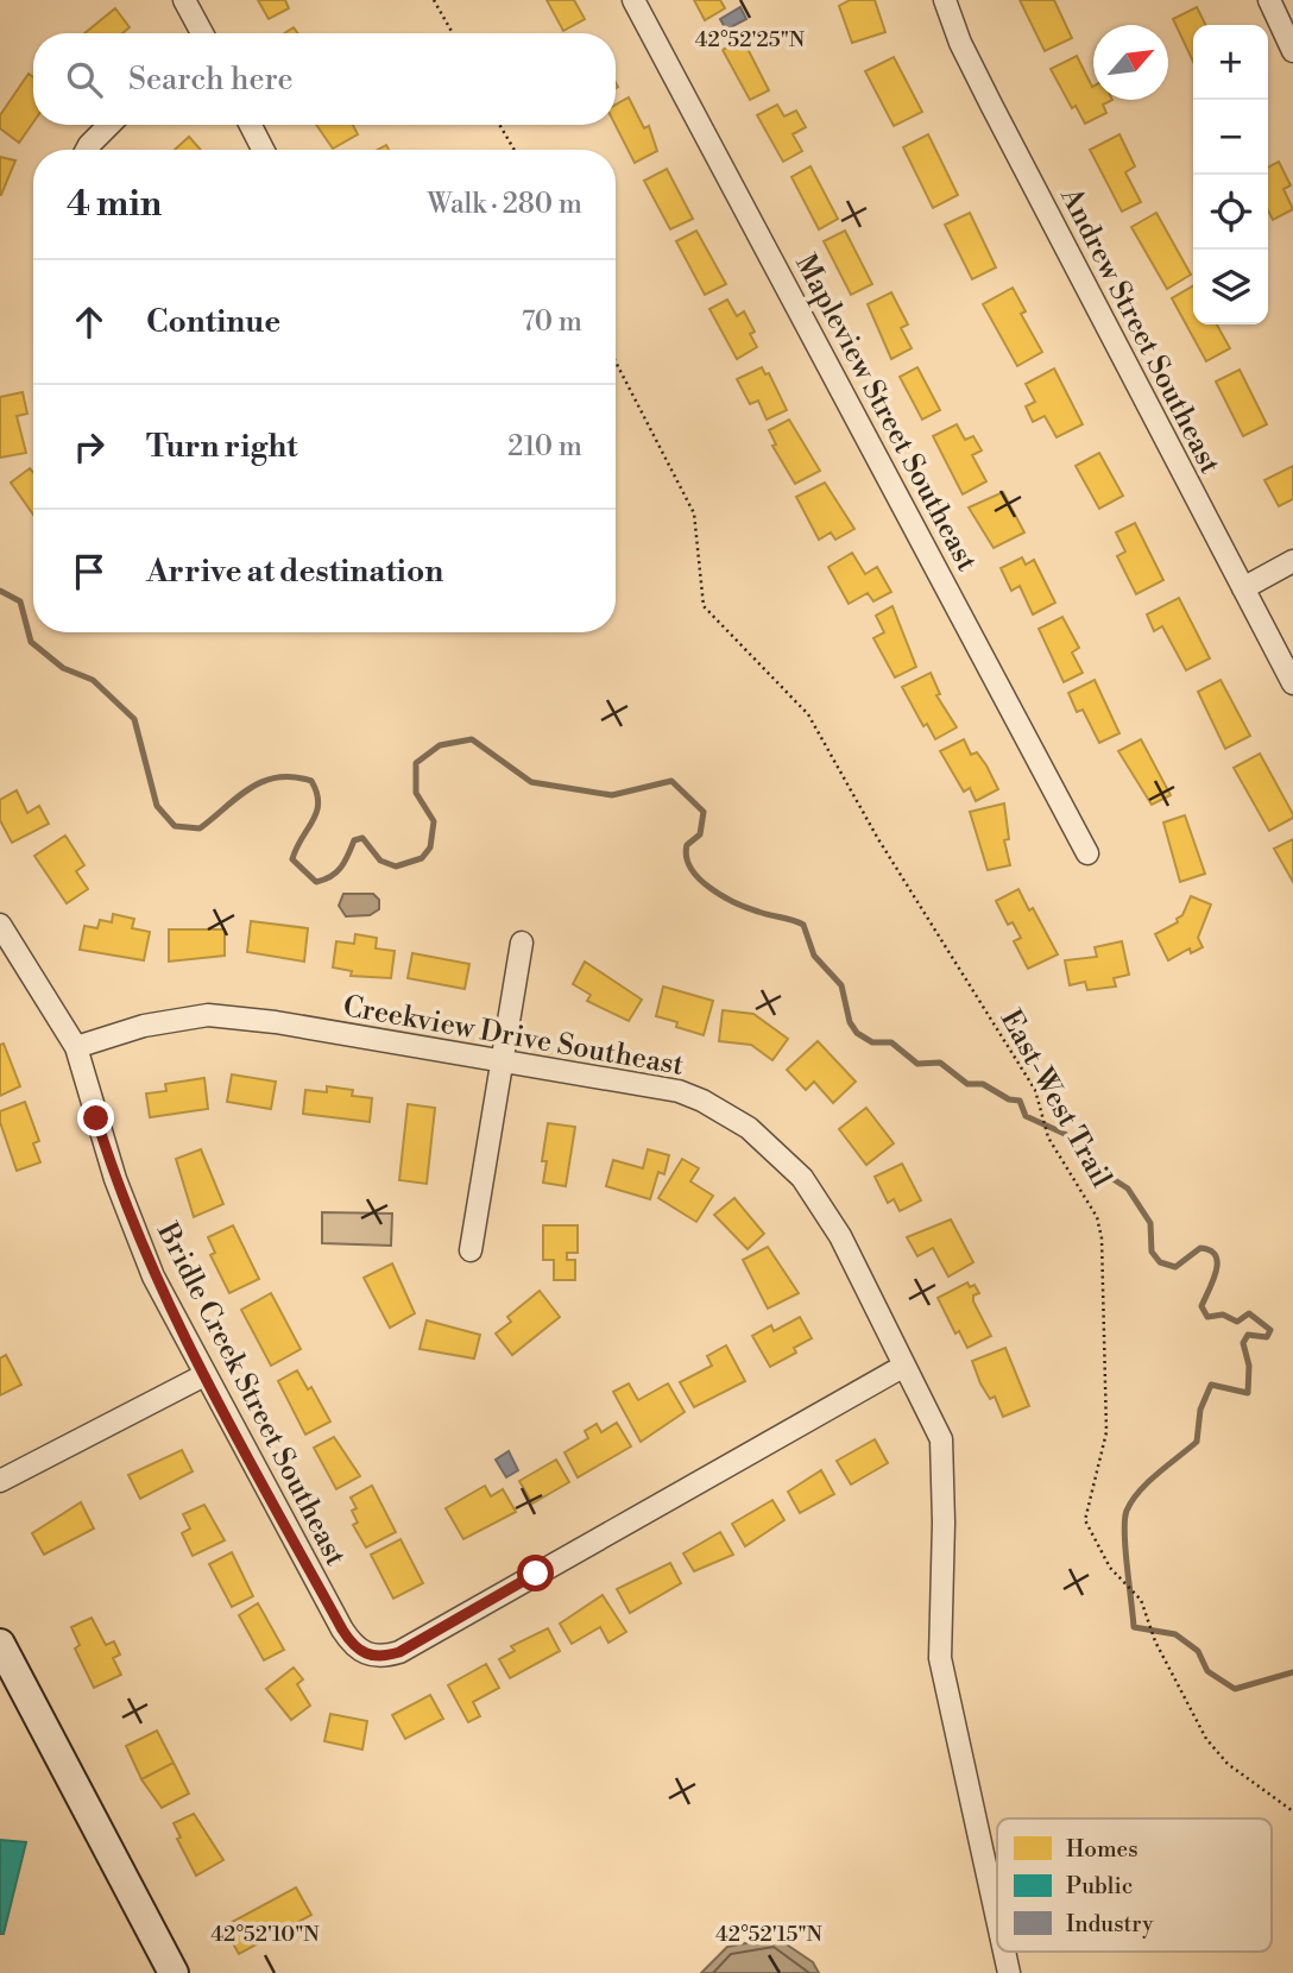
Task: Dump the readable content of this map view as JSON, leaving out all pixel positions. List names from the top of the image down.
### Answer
{
  "streets": {
    "street": [
      "Andrew Street Southeast",
      "Mapleview Street Southeast",
      "Creekview Drive Southeast",
      "Bridle Creek Street Southeast"
    ],
    "path": ["East-West Trail"]
  },
  "crossings": [
    ["Creekview Drive Southeast", "Bridle Creek Street Southeast"]
  ],
  "legend": ["Homes", "Public", "Industry"],
  "north": "top right",
  "page": {
    "map_buttons": ["+", "−"],
    "search": "Search here",
    "heading": ["4 min", "Walk · 280 m"],
    "list": [
      ["Continue", "70 m"],
      ["Turn right", "210 m"],
      "Arrive at destination"
    ]
  },
  "coordinates": ["42°52'25\"N", "42°52'10\"N", "42°52'15\"N"]
}
